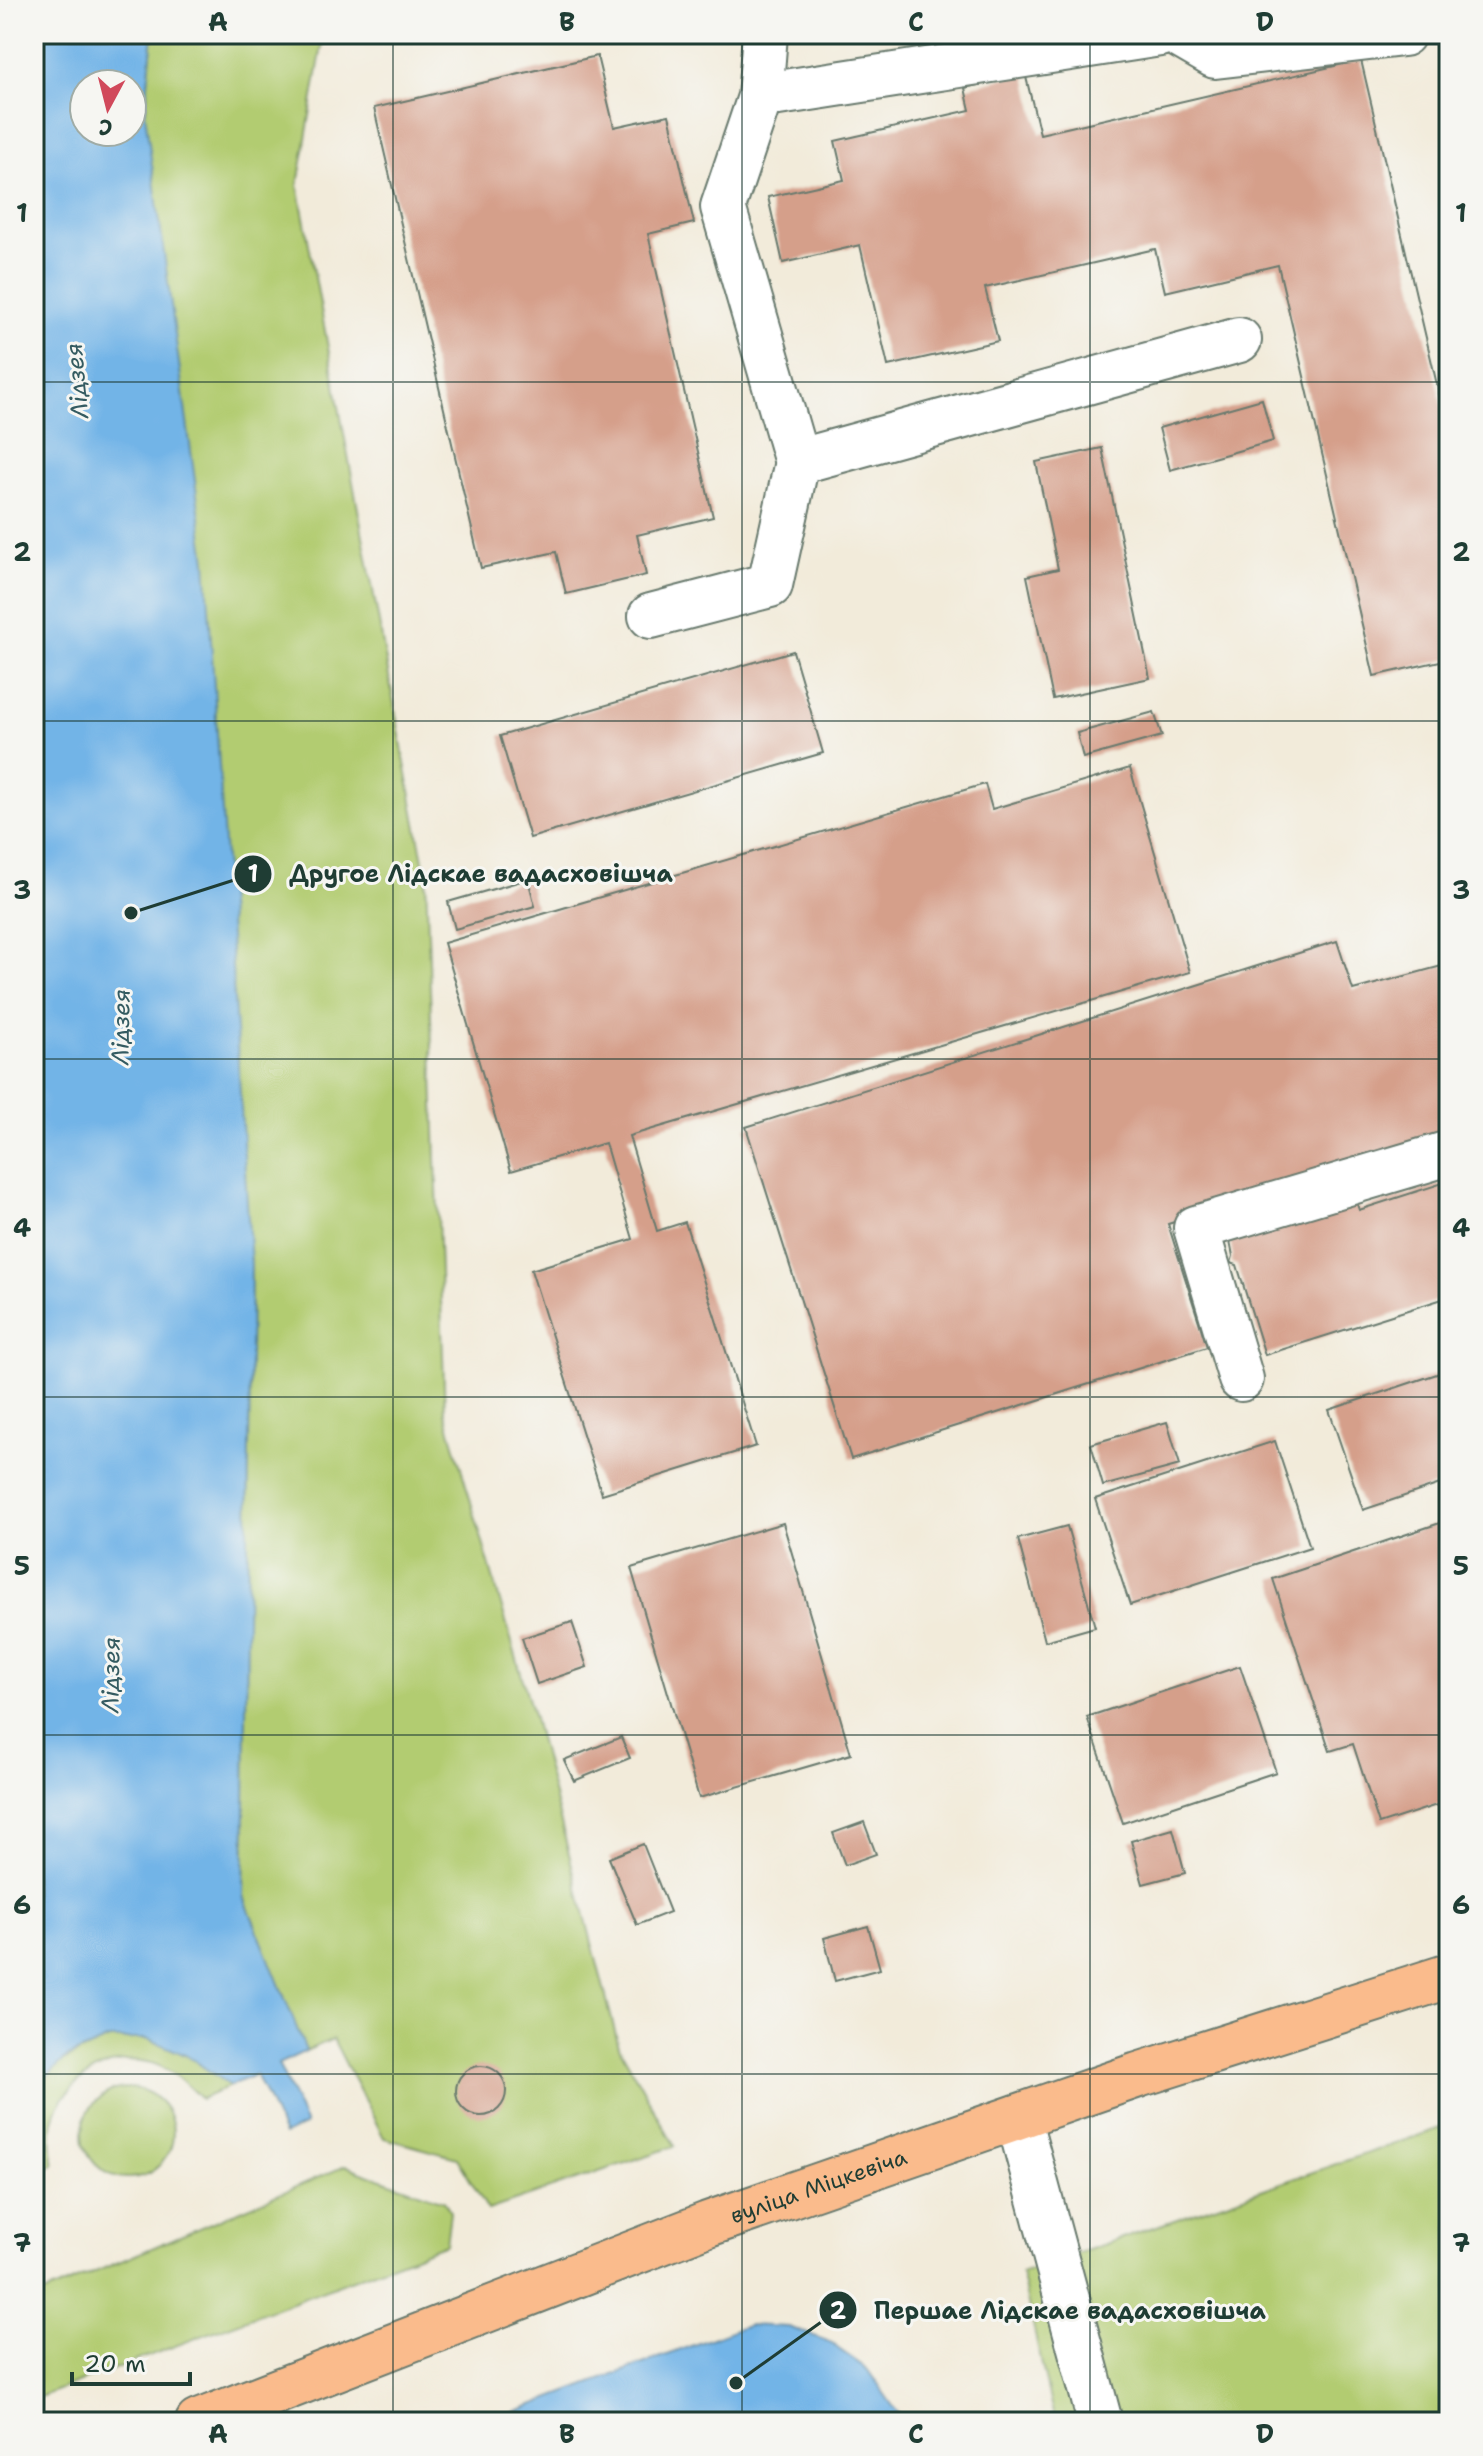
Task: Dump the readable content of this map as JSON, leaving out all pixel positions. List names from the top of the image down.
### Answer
{
  "streets": {
    "main road": ["вуліца Міцкевіча"]
  },
  "water": ["Лідзея"],
  "places": ["Другое Лідскае вадасховішча", "Першае Лідскае вадасховішча"],
  "scale_bar": "20 m",
  "north": "bottom",
  "grid": {
    "columns": [
      "A",
      "B",
      "C",
      "D"
    ],
    "rows": [
      "1",
      "2",
      "3",
      "4",
      "5",
      "6",
      "7"
    ]
  }
}
